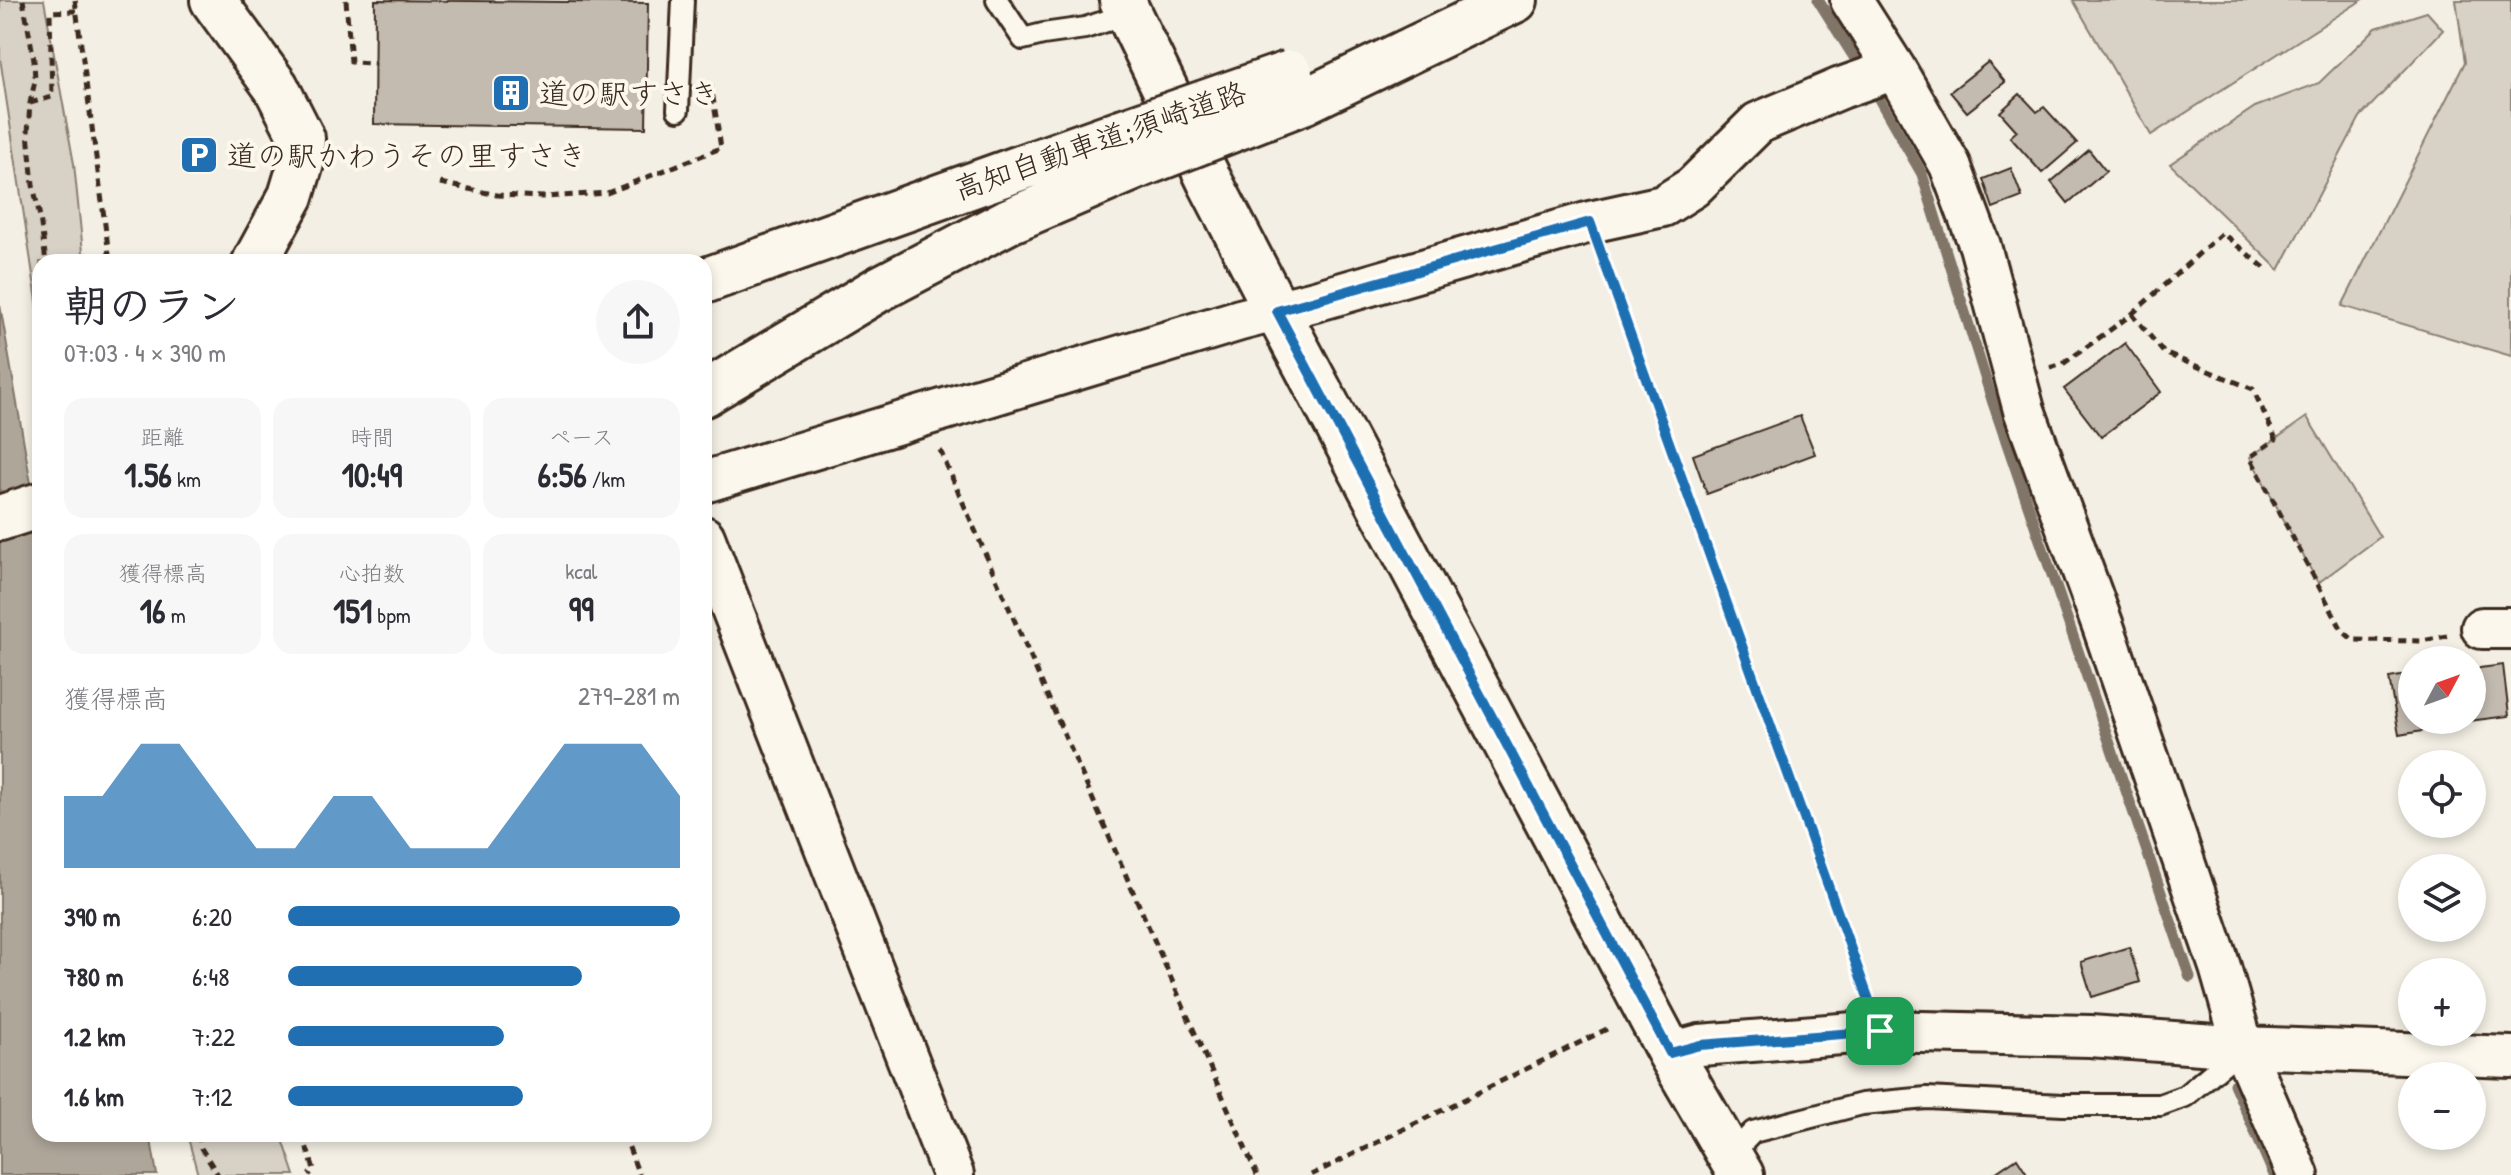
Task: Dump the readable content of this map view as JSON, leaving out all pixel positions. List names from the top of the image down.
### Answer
{
  "streets": {
    "main road": ["高知自動車道;須崎道路"]
  },
  "places": {
    "building": ["道の駅すさき"],
    "parking": ["道の駅かわうその里すさき"]
  },
  "north": "top right",
  "page": {
    "heading": ["朝のラン", "07:03 · 4 × 390 m"],
    "stats": [
      ["距離", "1.56 km"],
      ["時間", "10:49"],
      ["ペース", "6:56 /km"],
      ["獲得標高", "16 m"],
      ["心拍数", "151 bpm"],
      ["kcal", "99"]
    ],
    "map_buttons": ["+", "−"],
    "chart": ["獲得標高", "279–281 m"],
    "list": [
      {
        "name": "390 m",
        "note": "6:20"
      },
      {
        "name": "780 m",
        "note": "6:48"
      },
      {
        "name": "1.2 km",
        "note": "7:22"
      },
      {
        "name": "1.6 km",
        "note": "7:12"
      }
    ]
  }
}
